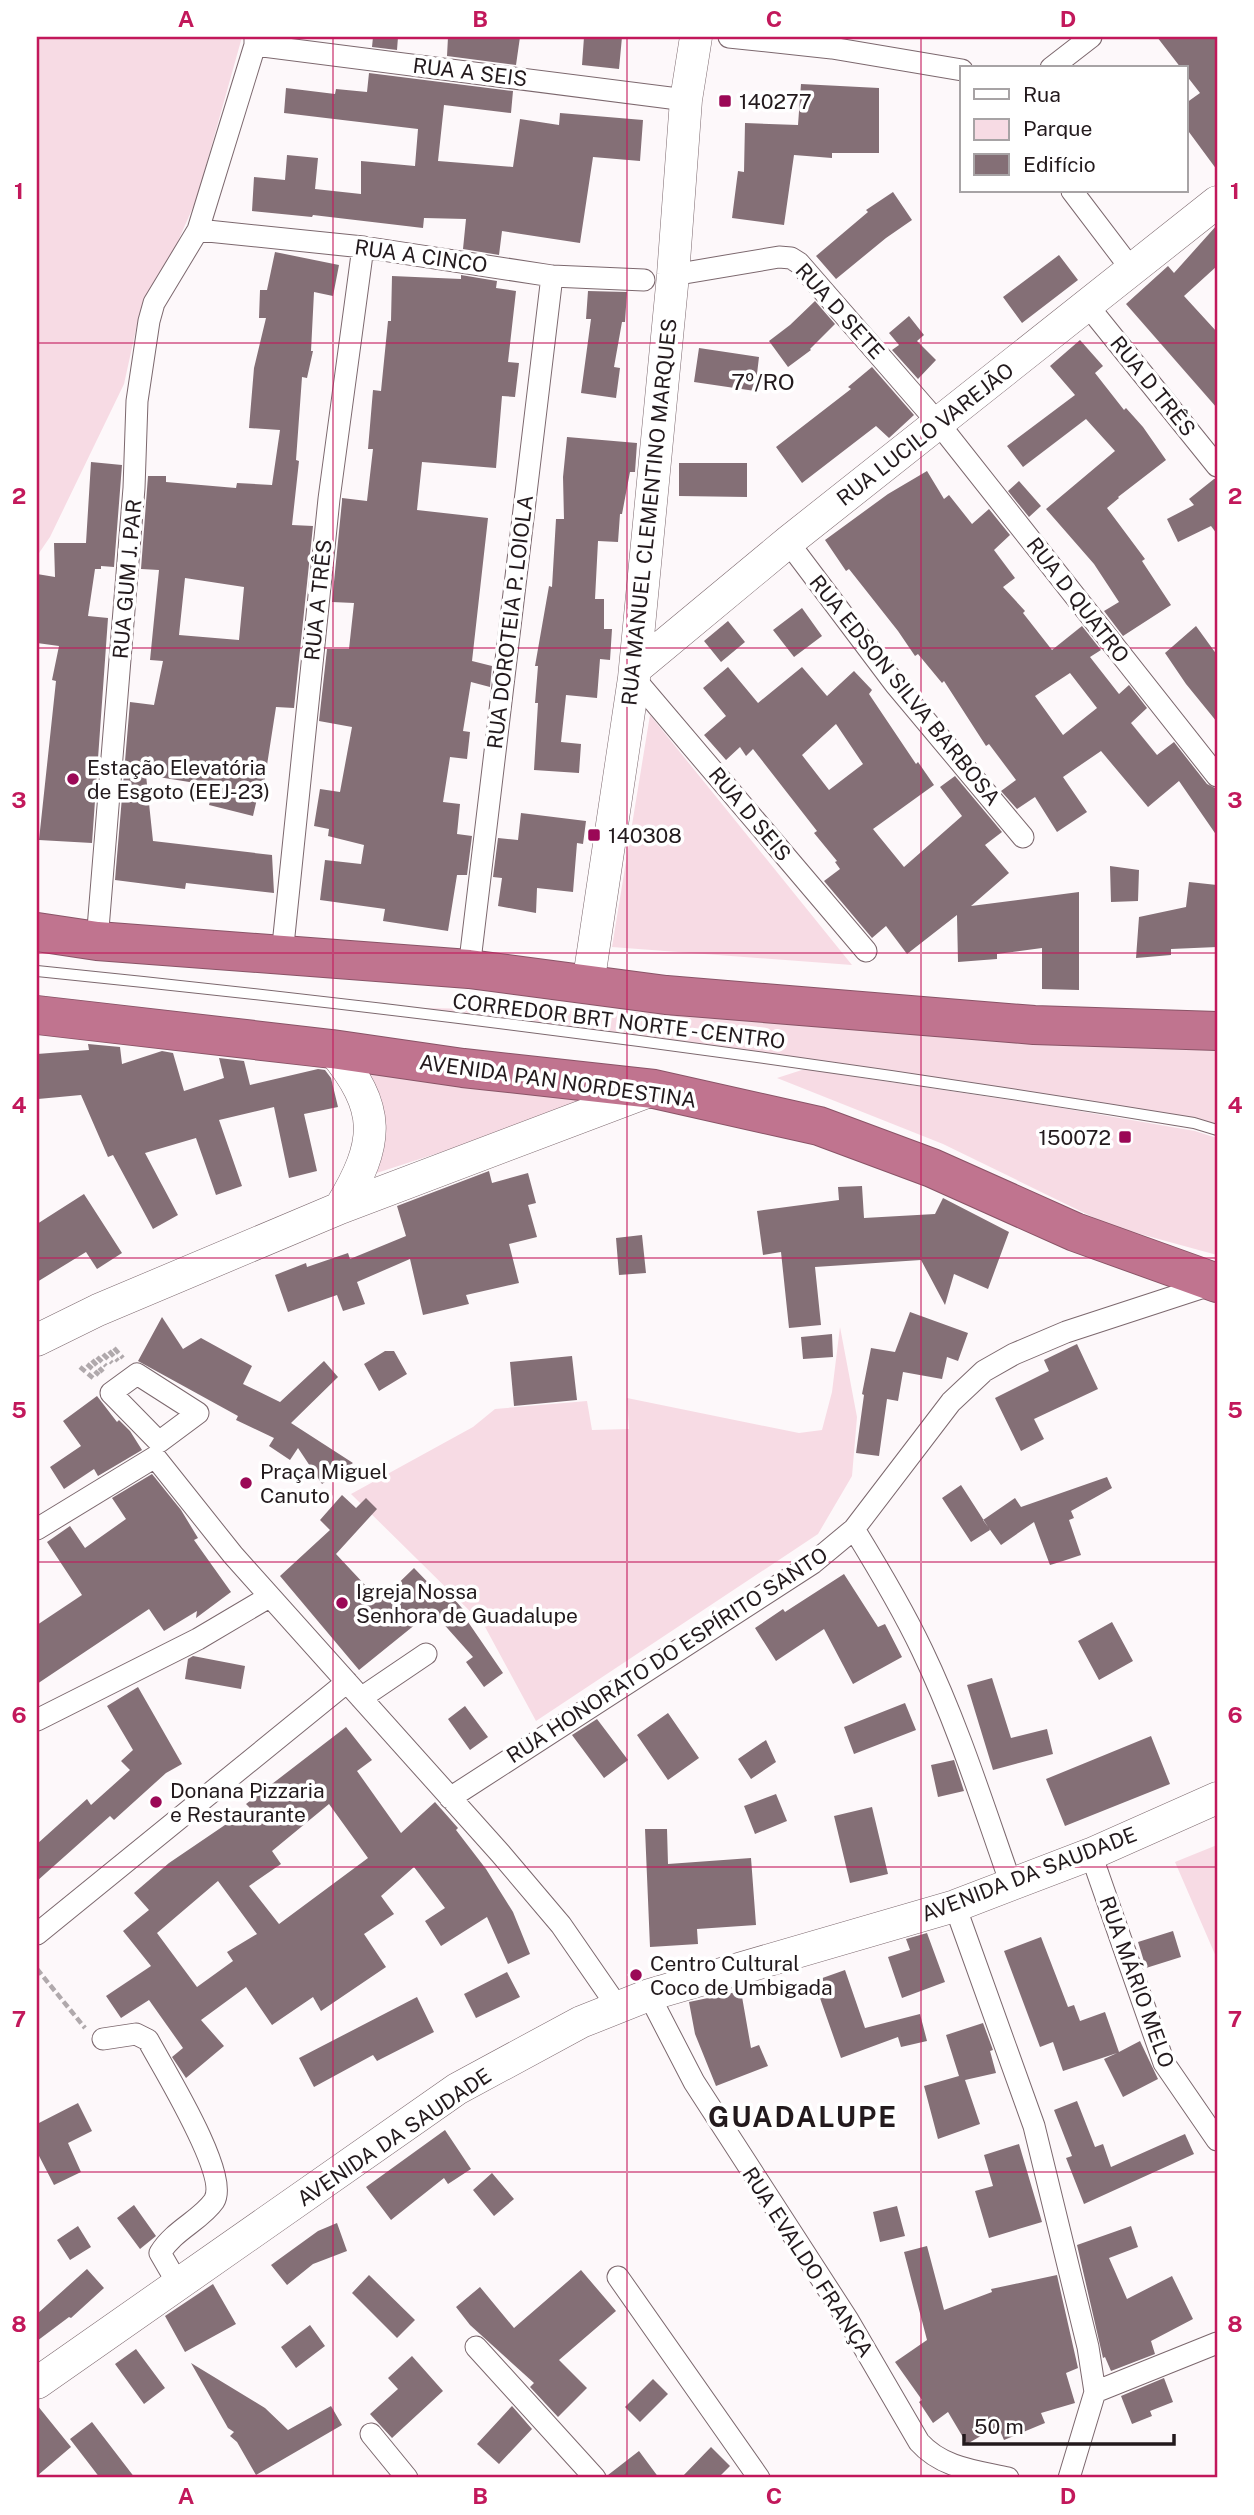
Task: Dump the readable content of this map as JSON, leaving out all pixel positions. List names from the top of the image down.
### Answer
{
  "streets": {
    "highway": ["AVENIDA PAN NORDESTINA"],
    "street": [
      "RUA A SEIS",
      "RUA A CINCO",
      "RUA D SETE",
      "RUA D TRÊS",
      "RUA LUCILO VAREJÃO",
      "RUA MANUEL CLEMENTINO MARQUES",
      "RUA GUM J. PAR",
      "RUA A TRÊS",
      "RUA D QUATRO",
      "RUA DOROTEIA P. LOIOLA",
      "RUA EDSON SILVA BARBOSA",
      "RUA D SEIS",
      "RUA HONORATO DO ESPÍRITO SANTO",
      "AVENIDA DA SAUDADE",
      "RUA MÁRIO MELO",
      "RUA EVALDO FRANÇA"
    ],
    "lane": ["CORREDOR BRT NORTE - CENTRO"]
  },
  "crossings": [
    ["RUA A SEIS", "RUA MANUEL CLEMENTINO MARQUES"],
    ["RUA A SEIS", "RUA GUM J. PAR"],
    ["RUA A CINCO", "RUA D SETE"],
    ["RUA A CINCO", "RUA MANUEL CLEMENTINO MARQUES"],
    ["RUA A CINCO", "RUA GUM J. PAR"],
    ["RUA A CINCO", "RUA A TRÊS"],
    ["RUA A CINCO", "RUA DOROTEIA P. LOIOLA"],
    ["RUA D SETE", "RUA LUCILO VAREJÃO"],
    ["RUA D SETE", "RUA MANUEL CLEMENTINO MARQUES"],
    ["RUA D SETE", "RUA D QUATRO"],
    ["RUA D TRÊS", "RUA LUCILO VAREJÃO"],
    ["RUA LUCILO VAREJÃO", "RUA MANUEL CLEMENTINO MARQUES"],
    ["RUA LUCILO VAREJÃO", "RUA D QUATRO"],
    ["RUA LUCILO VAREJÃO", "RUA EDSON SILVA BARBOSA"],
    ["RUA LUCILO VAREJÃO", "RUA D SEIS"],
    ["RUA MANUEL CLEMENTINO MARQUES", "RUA D SEIS"],
    ["AVENIDA PAN NORDESTINA", "RUA HONORATO DO ESPÍRITO SANTO"],
    ["AVENIDA DA SAUDADE", "RUA MÁRIO MELO"],
    ["AVENIDA DA SAUDADE", "RUA EVALDO FRANÇA"]
  ],
  "districts": ["7º/RO", "GUADALUPE"],
  "places": {
    "transit": ["140277", "140308", "150072"],
    "other": [
      "Estação Elevatória de Esgoto (EEJ-23)",
      "Praça Miguel Canuto",
      "Igreja Nossa Senhora de Guadalupe",
      "Donana Pizzaria e Restaurante",
      "Centro Cultural Coco de Umbigada"
    ]
  },
  "legend": ["Rua", "Parque", "Edifício"],
  "scale_bar": "50 m",
  "grid": {
    "columns": [
      "A",
      "B",
      "C",
      "D"
    ],
    "rows": [
      "1",
      "2",
      "3",
      "4",
      "5",
      "6",
      "7",
      "8"
    ]
  }
}
